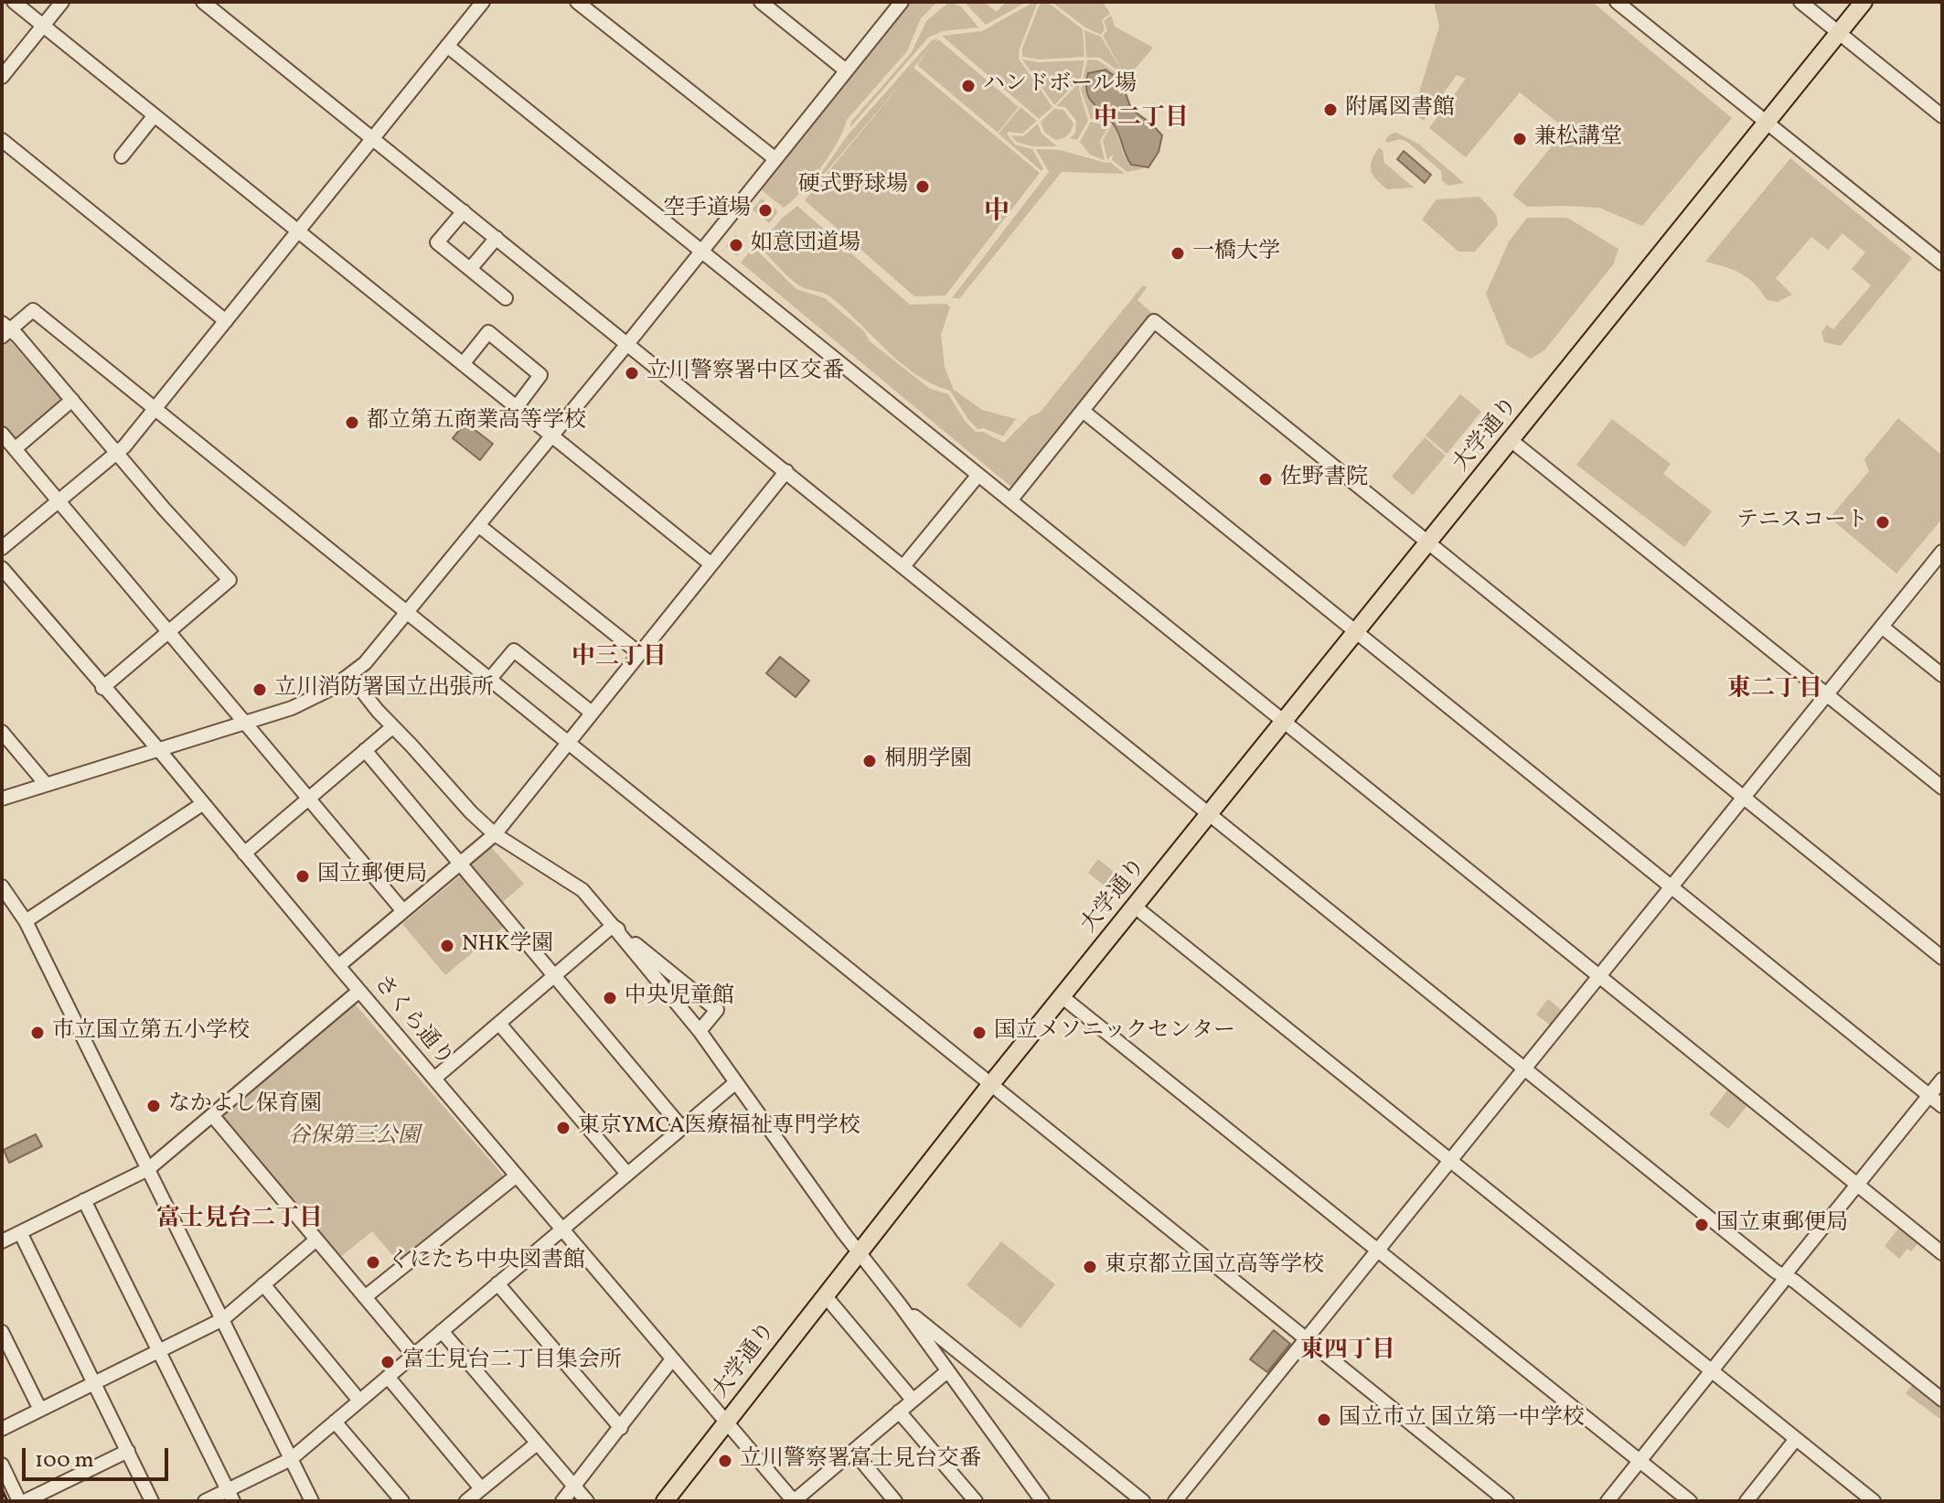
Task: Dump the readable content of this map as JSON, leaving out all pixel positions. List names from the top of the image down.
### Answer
{
  "streets": {
    "main road": ["大学通り"],
    "street": ["さくら通り"]
  },
  "crossings": [
    ["大学通り", "さくら通り"]
  ],
  "districts": [
    "中二丁目",
    "中",
    "中三丁目",
    "東二丁目",
    "富士見台二丁目",
    "東四丁目"
  ],
  "parks": ["谷保第三公園"],
  "places": [
    "ハンドボール場",
    "附属図書館",
    "兼松講堂",
    "硬式野球場",
    "空手道場",
    "如意団道場",
    "一橋大学",
    "立川警察署中区交番",
    "都立第五商業高等学校",
    "佐野書院",
    "テニスコート",
    "立川消防署国立出張所",
    "桐朋学園",
    "国立郵便局",
    "NHK学園",
    "中央児童館",
    "市立国立第五小学校",
    "国立メソニックセンター",
    "なかよし保育園",
    "東京YMCA医療福祉専門学校",
    "国立東郵便局",
    "くにたち中央図書館",
    "東京都立国立高等学校",
    "富士見台二丁目集会所",
    "国立市立 国立第一中学校",
    "立川警察署富士見台交番"
  ],
  "scale_bar": "100 m"
}
